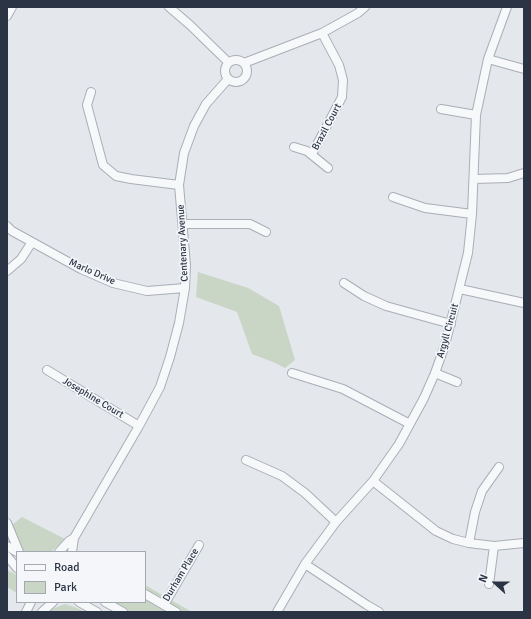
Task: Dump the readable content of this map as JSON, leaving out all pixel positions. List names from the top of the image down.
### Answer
{
  "streets": {
    "street": [
      "Brazil Court",
      "Centenary Avenue",
      "Marlo Drive",
      "Argyll Circuit",
      "Josephine Court",
      "Durham Place"
    ]
  },
  "crossings": [
    ["Centenary Avenue", "Marlo Drive"],
    ["Centenary Avenue", "Josephine Court"]
  ],
  "legend": ["Road", "Park"],
  "north": "left"
}
